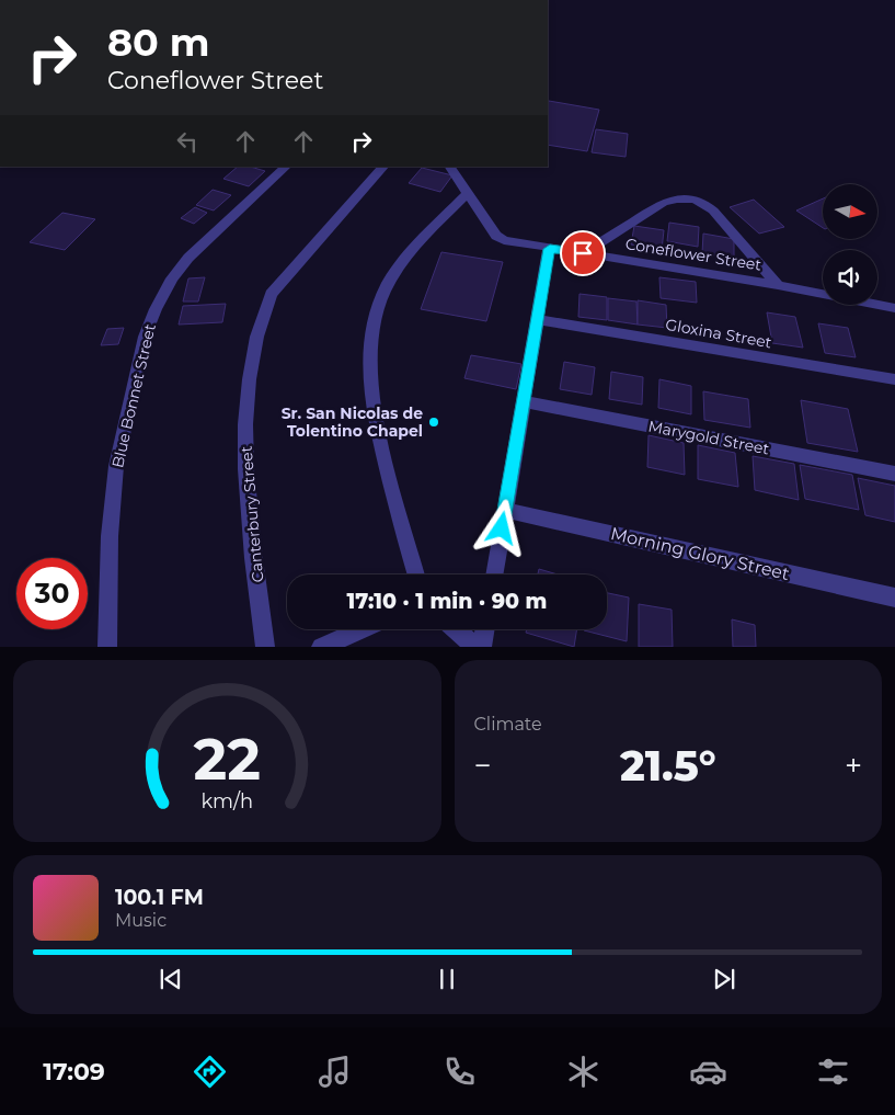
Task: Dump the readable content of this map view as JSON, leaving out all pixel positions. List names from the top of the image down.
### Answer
{
  "streets": {
    "street": [
      "Coneflower Street",
      "Gloxina Street",
      "Blue Bonnet Street",
      "Marygold Street",
      "Canterbury Street",
      "Morning Glory Street"
    ]
  },
  "places": ["Sr. San Nicolas de Tolentino Chapel"],
  "north": "right",
  "page": {
    "turn": ["80 m", "Coneflower Street"],
    "limit": "30",
    "trip": "17:10 · 1 min · 90 m",
    "tile": "Climate",
    "heat": ["−", "21.5°", "+"],
    "song": ["100.1 FM", "Music"],
    "tabs": "17:09",
    "gauge": ["22", "km/h"]
  }
}
